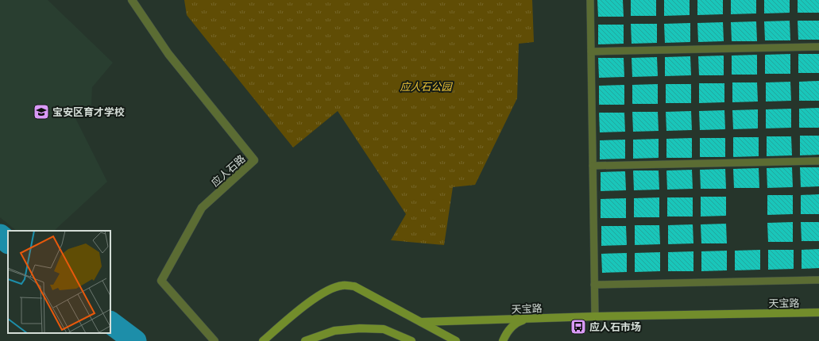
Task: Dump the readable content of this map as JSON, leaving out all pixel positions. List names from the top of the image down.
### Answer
{
  "streets": {
    "street": ["应人石路", "天宝路"]
  },
  "parks": ["应人石公园"],
  "places": {
    "school or university": ["宝安区育才学校"],
    "bus stop": ["应人石市场"]
  }
}
